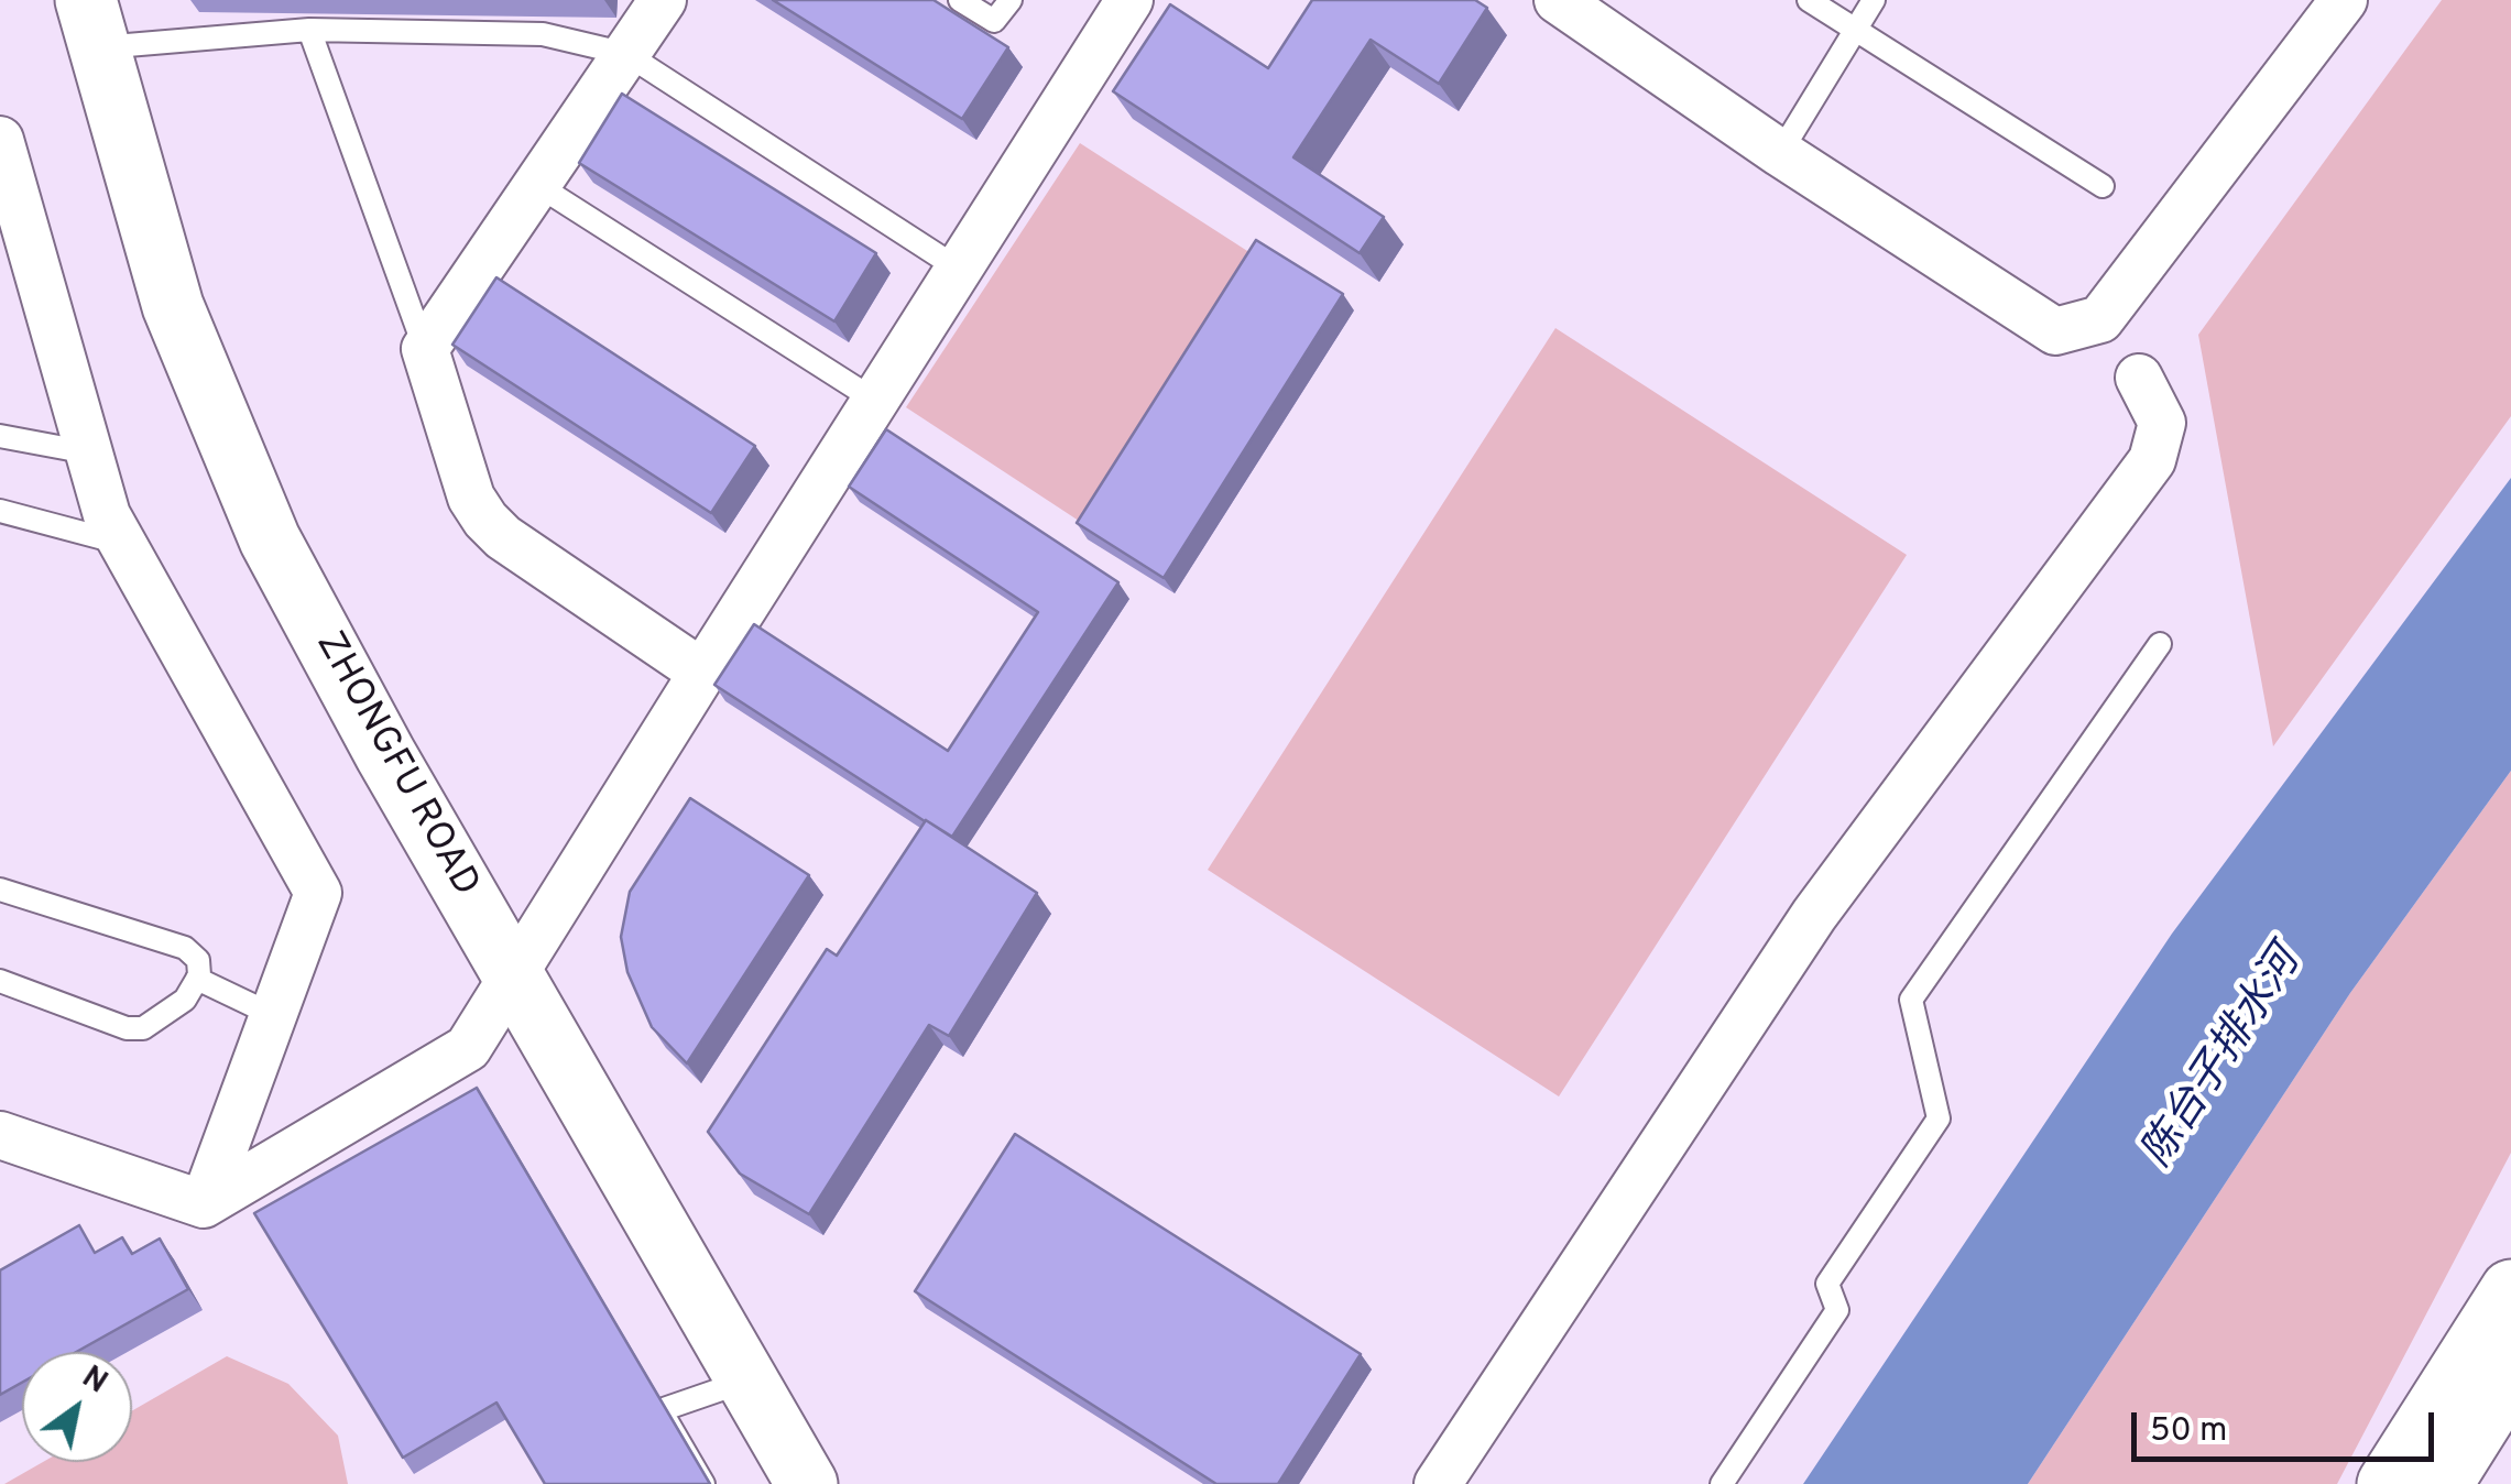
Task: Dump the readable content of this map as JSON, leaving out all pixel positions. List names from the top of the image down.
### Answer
{
  "streets": {
    "main road": ["ZHONGFU ROAD"]
  },
  "water": ["陈台子排水河"],
  "scale_bar": "50 m",
  "north": "top right"
}
